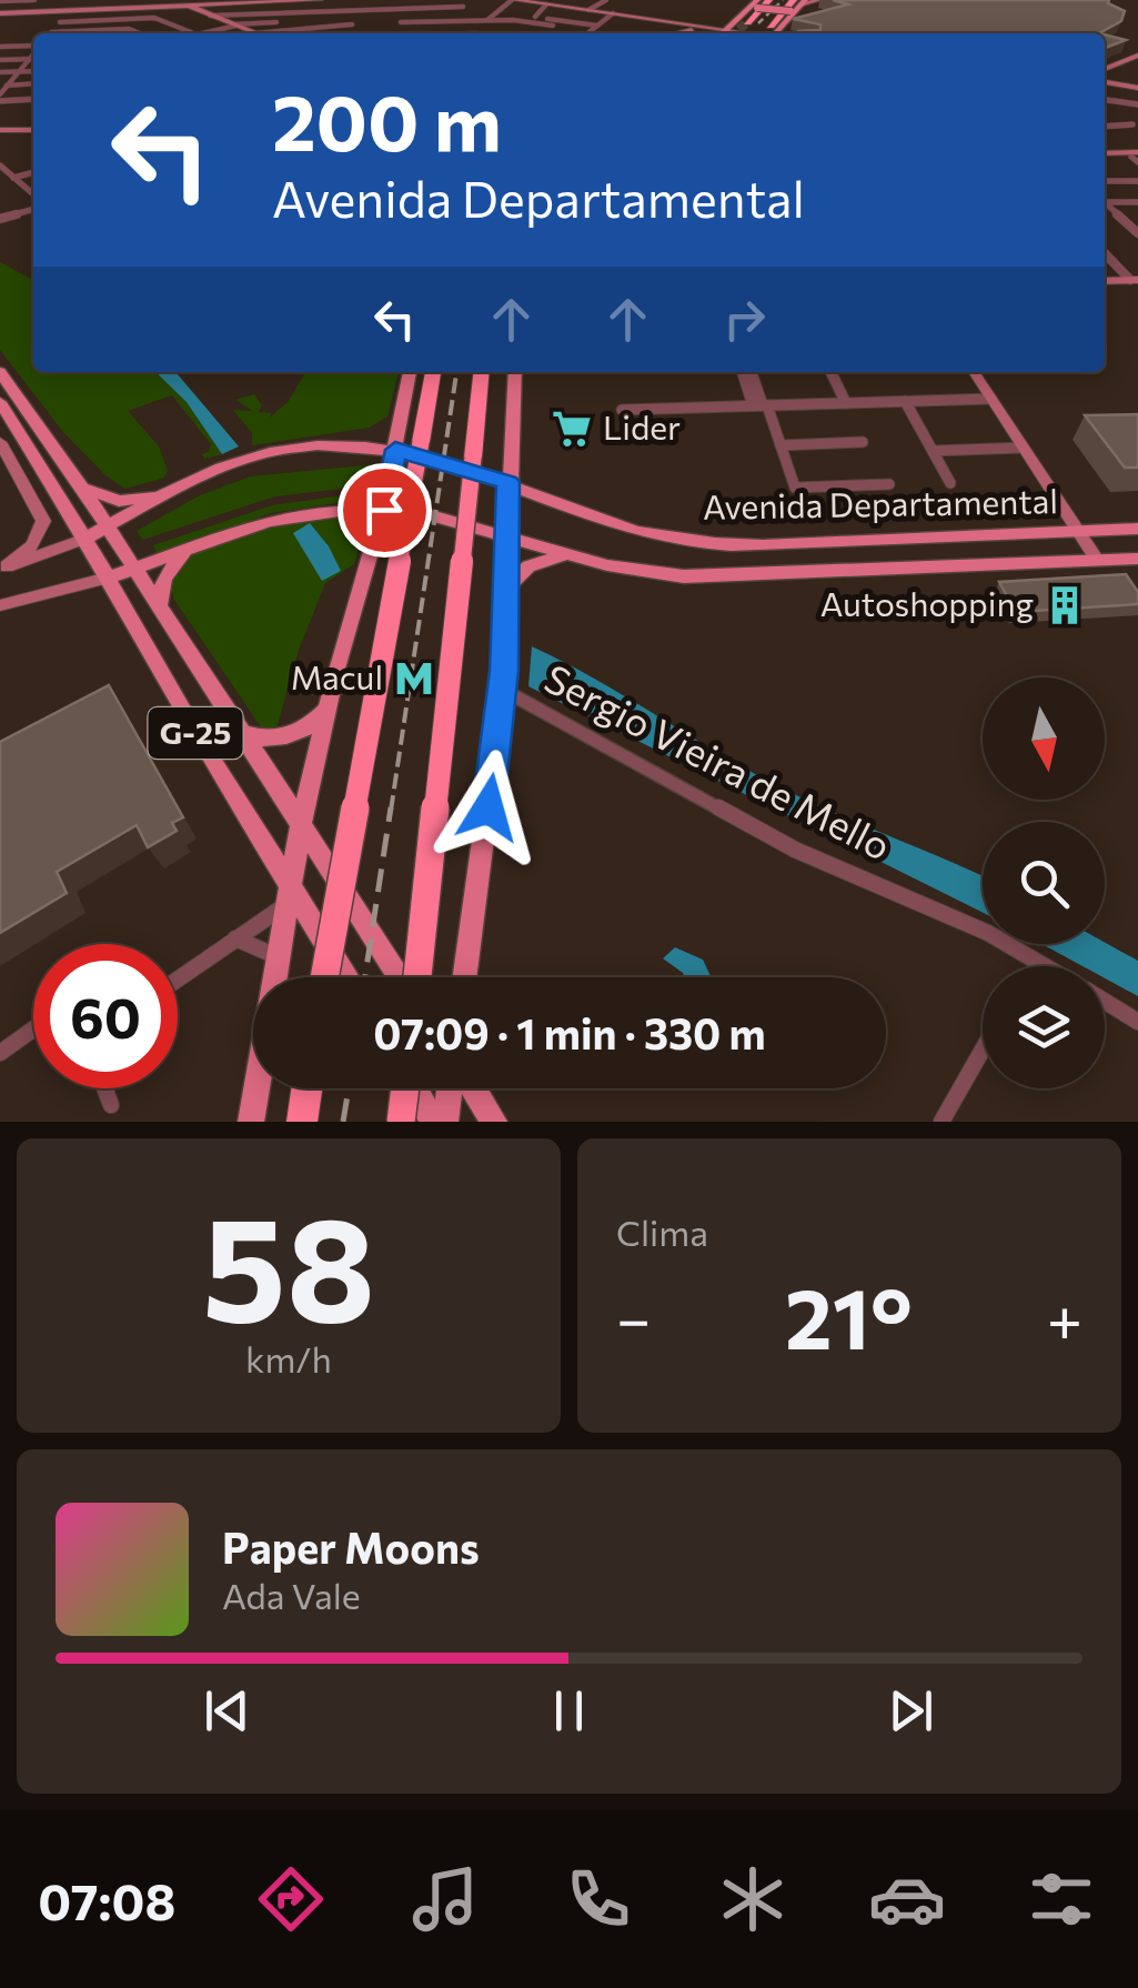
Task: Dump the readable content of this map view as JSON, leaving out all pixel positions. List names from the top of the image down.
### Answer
{
  "streets": {
    "main road": ["Avenida Departamental", "G-25"],
    "street": ["Sergio Vieira de Mello"]
  },
  "crossings": [
    ["Avenida Departamental", "G-25"]
  ],
  "places": {
    "supermarket": ["Lider"],
    "building": ["Autoshopping"],
    "metro station": ["Macul"]
  },
  "north": "bottom",
  "page": {
    "turn": ["200 m", "Avenida Departamental"],
    "limit": "60",
    "trip": "07:09 · 1 min · 330 m",
    "tile": [
      ["58", "km/h"],
      "Clima"
    ],
    "heat": ["−", "21°", "+"],
    "song": ["Paper Moons", "Ada Vale"],
    "tabs": "07:08"
  }
}
